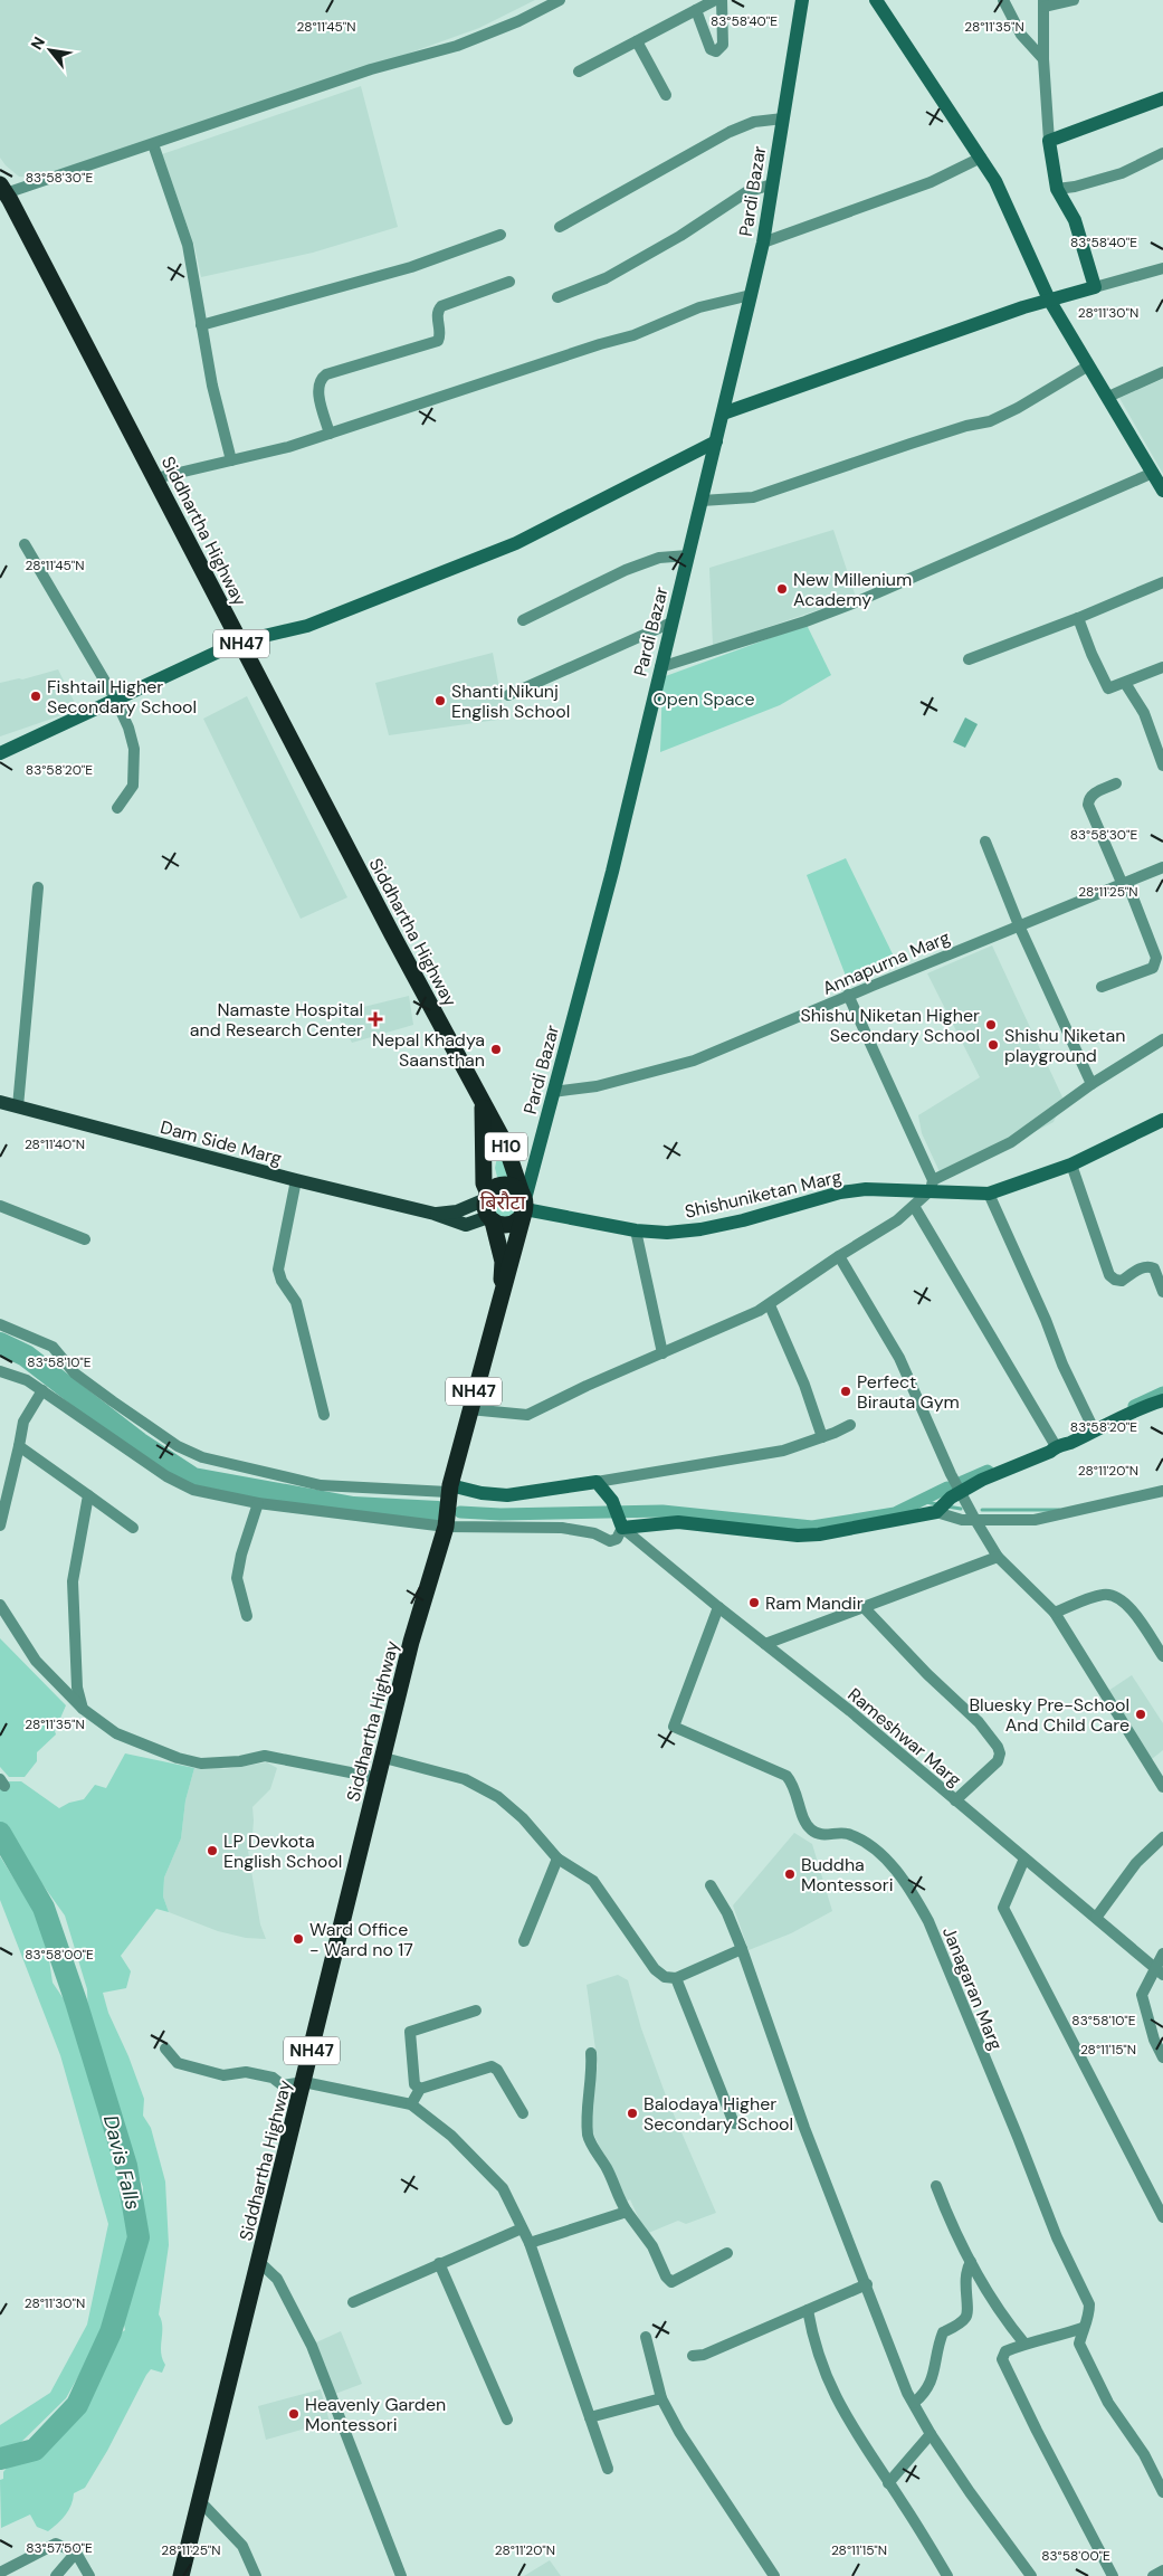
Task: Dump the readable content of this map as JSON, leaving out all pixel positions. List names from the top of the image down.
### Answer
{
  "streets": {
    "highway": ["Siddhartha Highway", "NH47", "H10"],
    "main road": ["Pardi Bazar", "Dam Side Marg", "Shishuniketan Marg"],
    "street": ["Annapurna Marg", "Rameshwar Marg", "Janagaran Marg"]
  },
  "crossings": [
    ["Pardi Bazar", "NH47"],
    ["Pardi Bazar", "Annapurna Marg"],
    ["Pardi Bazar", "Dam Side Marg"],
    ["Pardi Bazar", "H10"],
    ["Pardi Bazar", "Shishuniketan Marg"],
    ["Siddhartha Highway", "NH47"],
    ["Siddhartha Highway", "H10"],
    ["NH47", "Dam Side Marg"],
    ["NH47", "H10"],
    ["NH47", "Shishuniketan Marg"],
    ["Dam Side Marg", "H10"],
    ["Dam Side Marg", "Shishuniketan Marg"],
    ["H10", "Shishuniketan Marg"],
    ["Rameshwar Marg", "Janagaran Marg"]
  ],
  "districts": ["बिरौटा"],
  "water": ["Davis Falls"],
  "parks": ["Open Space"],
  "places": {
    "other": [
      "New Millenium Academy",
      "Fishtail Higher Secondary School",
      "Shanti Nikunj English School",
      "Shishu Niketan Higher Secondary School",
      "Shishu Niketan playground",
      "Nepal Khadya Saansthan",
      "Perfect Birauta Gym",
      "Ram Mandir",
      "Bluesky Pre-School And Child Care",
      "LP Devkota English School",
      "Buddha Montessori",
      "Ward Office - Ward no 17",
      "Balodaya Higher Secondary School",
      "Heavenly Garden Montessori"
    ],
    "health": ["Namaste Hospital and Research Center"]
  },
  "north": "top left",
  "coordinates": [
    "83°58'40\"E",
    "28°11'35\"N",
    "28°11'45\"N",
    "83°58'30\"E",
    "28°11'30\"N",
    "83°58'20\"E",
    "28°11'25\"N",
    "28°11'40\"N",
    "83°58'10\"E",
    "28°11'20\"N",
    "83°58'00\"E",
    "28°11'15\"N",
    "83°57'50\"E"
  ]
}
